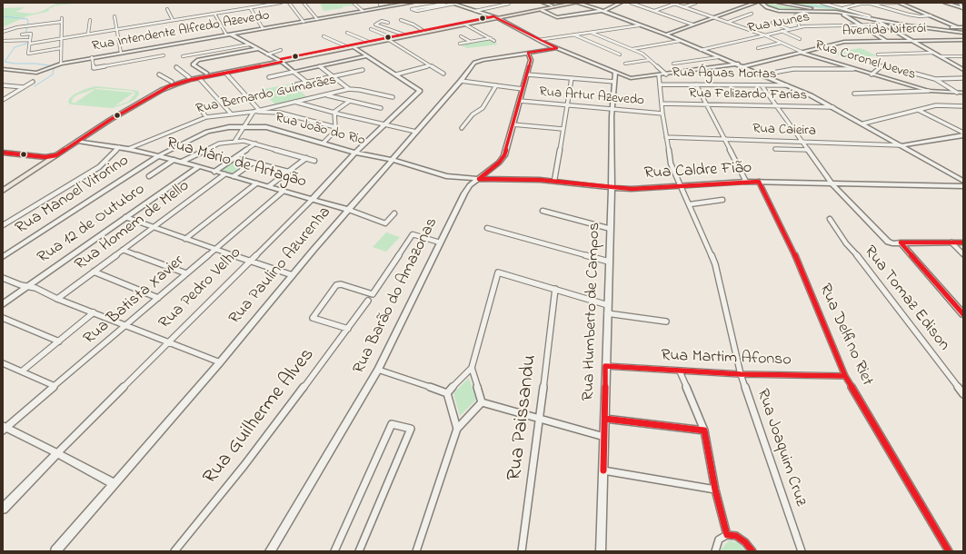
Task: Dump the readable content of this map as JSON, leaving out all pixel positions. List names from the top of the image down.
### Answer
{
  "streets": {
    "street": [
      "Rua Nunes",
      "Avenida Niterói",
      "Rua Intendente Alfredo Azevedo",
      "Rua Coronel Neves",
      "Rua Águas Mortas",
      "Rua Bernardo Guimarães",
      "Rua Felizardo Farias",
      "Rua Artur Azevedo",
      "Rua João do Rio",
      "Rua Caieira",
      "Rua Mário de Artagão",
      "Rua Caldre Fião",
      "Rua Manoel Vitorino",
      "Rua 12 de Outubro",
      "Rua Homem de Mello",
      "Rua Paulino Azurenha",
      "Rua Pedro Velho",
      "Rua Barão do Amazonas",
      "Rua Tomaz Edison",
      "Rua Batista Xavier",
      "Rua Humberto de Campos",
      "Rua Delfino Riet",
      "Rua Martim Afonso",
      "Rua Guilherme Alves",
      "Rua Paissandu",
      "Rua Joaquim Cruz"
    ]
  },
  "crossings": [
    ["Rua Nunes", "Rua Coronel Neves"],
    ["Avenida Niterói", "Rua Coronel Neves"],
    ["Rua Águas Mortas", "Rua Joaquim Cruz"],
    ["Rua Bernardo Guimarães", "Rua Mário de Artagão"],
    ["Rua Felizardo Farias", "Rua Joaquim Cruz"],
    ["Rua Artur Azevedo", "Rua Barão do Amazonas"],
    ["Rua Artur Azevedo", "Rua Humberto de Campos"],
    ["Rua Artur Azevedo", "Rua Joaquim Cruz"],
    ["Rua João do Rio", "Rua Mário de Artagão"],
    ["Rua João do Rio", "Rua Caldre Fião"],
    ["Rua João do Rio", "Rua Manoel Vitorino"],
    ["Rua João do Rio", "Rua Paulino Azurenha"],
    ["Rua João do Rio", "Rua Pedro Velho"],
    ["Rua João do Rio", "Rua Barão do Amazonas"],
    ["Rua Caieira", "Rua Joaquim Cruz"],
    ["Rua Mário de Artagão", "Rua Manoel Vitorino"],
    ["Rua Mário de Artagão", "Rua 12 de Outubro"],
    ["Rua Mário de Artagão", "Rua Homem de Mello"],
    ["Rua Mário de Artagão", "Rua Paulino Azurenha"],
    ["Rua Mário de Artagão", "Rua Pedro Velho"],
    ["Rua Mário de Artagão", "Rua Batista Xavier"],
    ["Rua Caldre Fião", "Rua Barão do Amazonas"],
    ["Rua Caldre Fião", "Rua Humberto de Campos"],
    ["Rua Caldre Fião", "Rua Delfino Riet"],
    ["Rua Caldre Fião", "Rua Joaquim Cruz"],
    ["Rua Paulino Azurenha", "Rua Barão do Amazonas"],
    ["Rua Humberto de Campos", "Rua Martim Afonso"],
    ["Rua Delfino Riet", "Rua Martim Afonso"],
    ["Rua Martim Afonso", "Rua Joaquim Cruz"]
  ]
}
